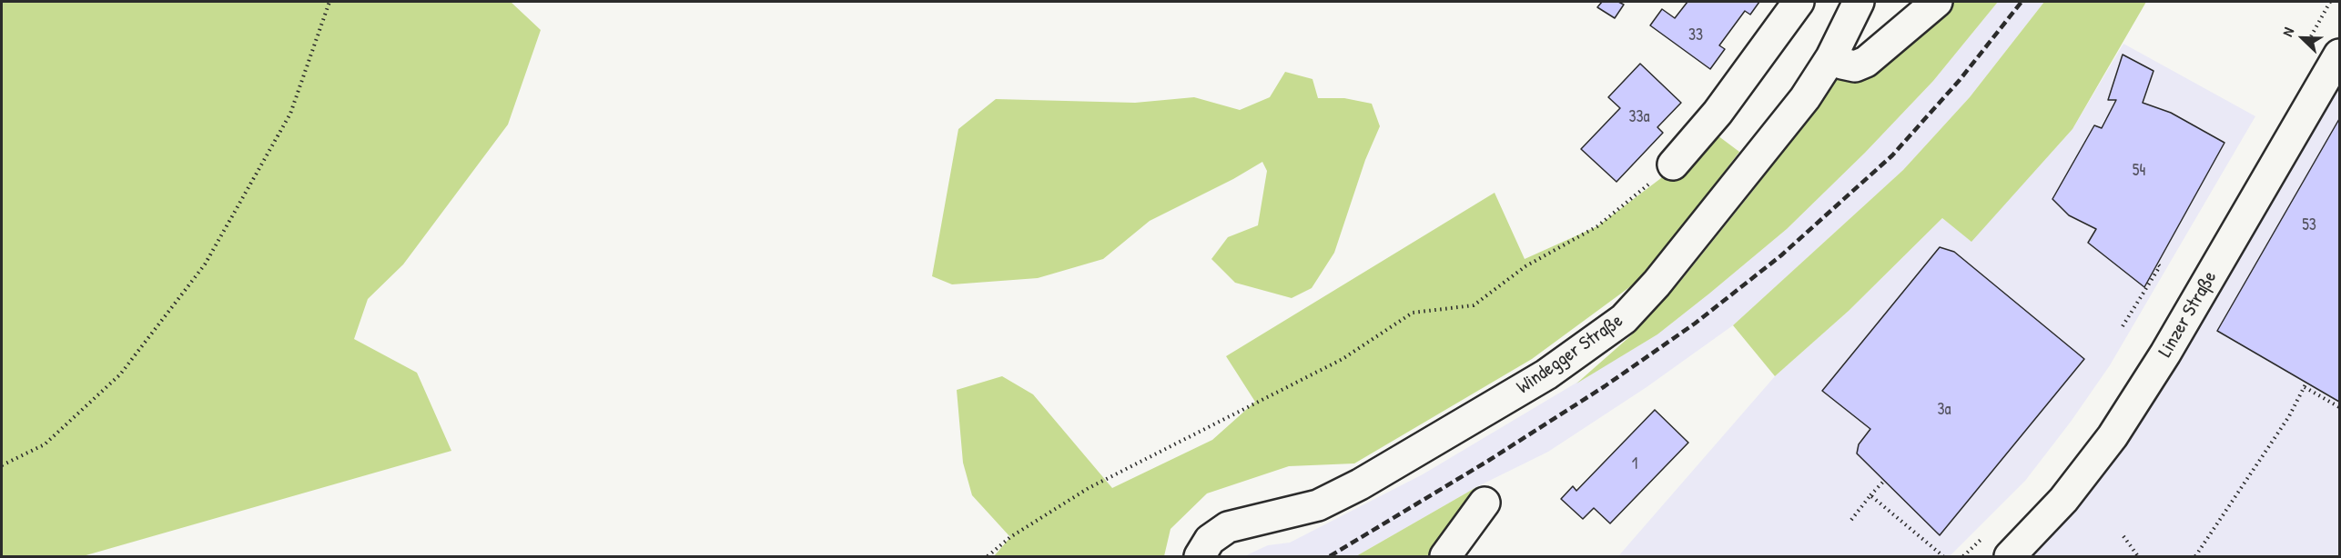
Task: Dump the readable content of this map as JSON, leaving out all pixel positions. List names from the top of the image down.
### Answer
{
  "streets": {
    "street": ["Linzer Straße", "Windegger Straße"]
  },
  "house_numbers": [
    "33",
    "33a",
    "54",
    "53",
    "3a",
    "1"
  ],
  "north": "top left"
}
